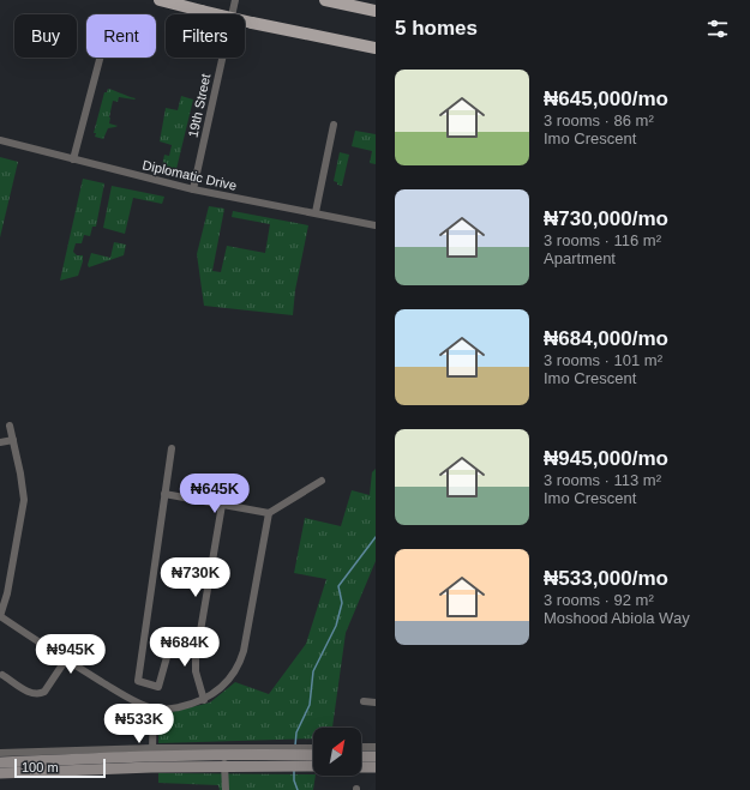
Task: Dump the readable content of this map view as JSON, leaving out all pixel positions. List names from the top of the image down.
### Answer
{
  "streets": {
    "street": ["19th Street", "Diplomatic Drive"]
  },
  "crossings": [
    ["19th Street", "Diplomatic Drive"]
  ],
  "scale_bar": "100 m",
  "north": "top right",
  "page": {
    "heading": "5 homes",
    "chip": ["Buy", "Rent", "Filters"],
    "list": [
      {
        "name": "₦645,000/mo",
        "note": "3 rooms · 86 m² · Imo Crescent"
      },
      {
        "name": "₦730,000/mo",
        "note": "3 rooms · 116 m² · Apartment"
      },
      {
        "name": "₦684,000/mo",
        "note": "3 rooms · 101 m² · Imo Crescent"
      },
      {
        "name": "₦945,000/mo",
        "note": "3 rooms · 113 m² · Imo Crescent"
      },
      {
        "name": "₦533,000/mo",
        "note": "3 rooms · 92 m² · Moshood Abiola Way"
      }
    ],
    "price": [
      "₦645K",
      "₦730K",
      "₦684K",
      "₦945K",
      "₦533K"
    ],
    "scale": "100 m"
  }
}
